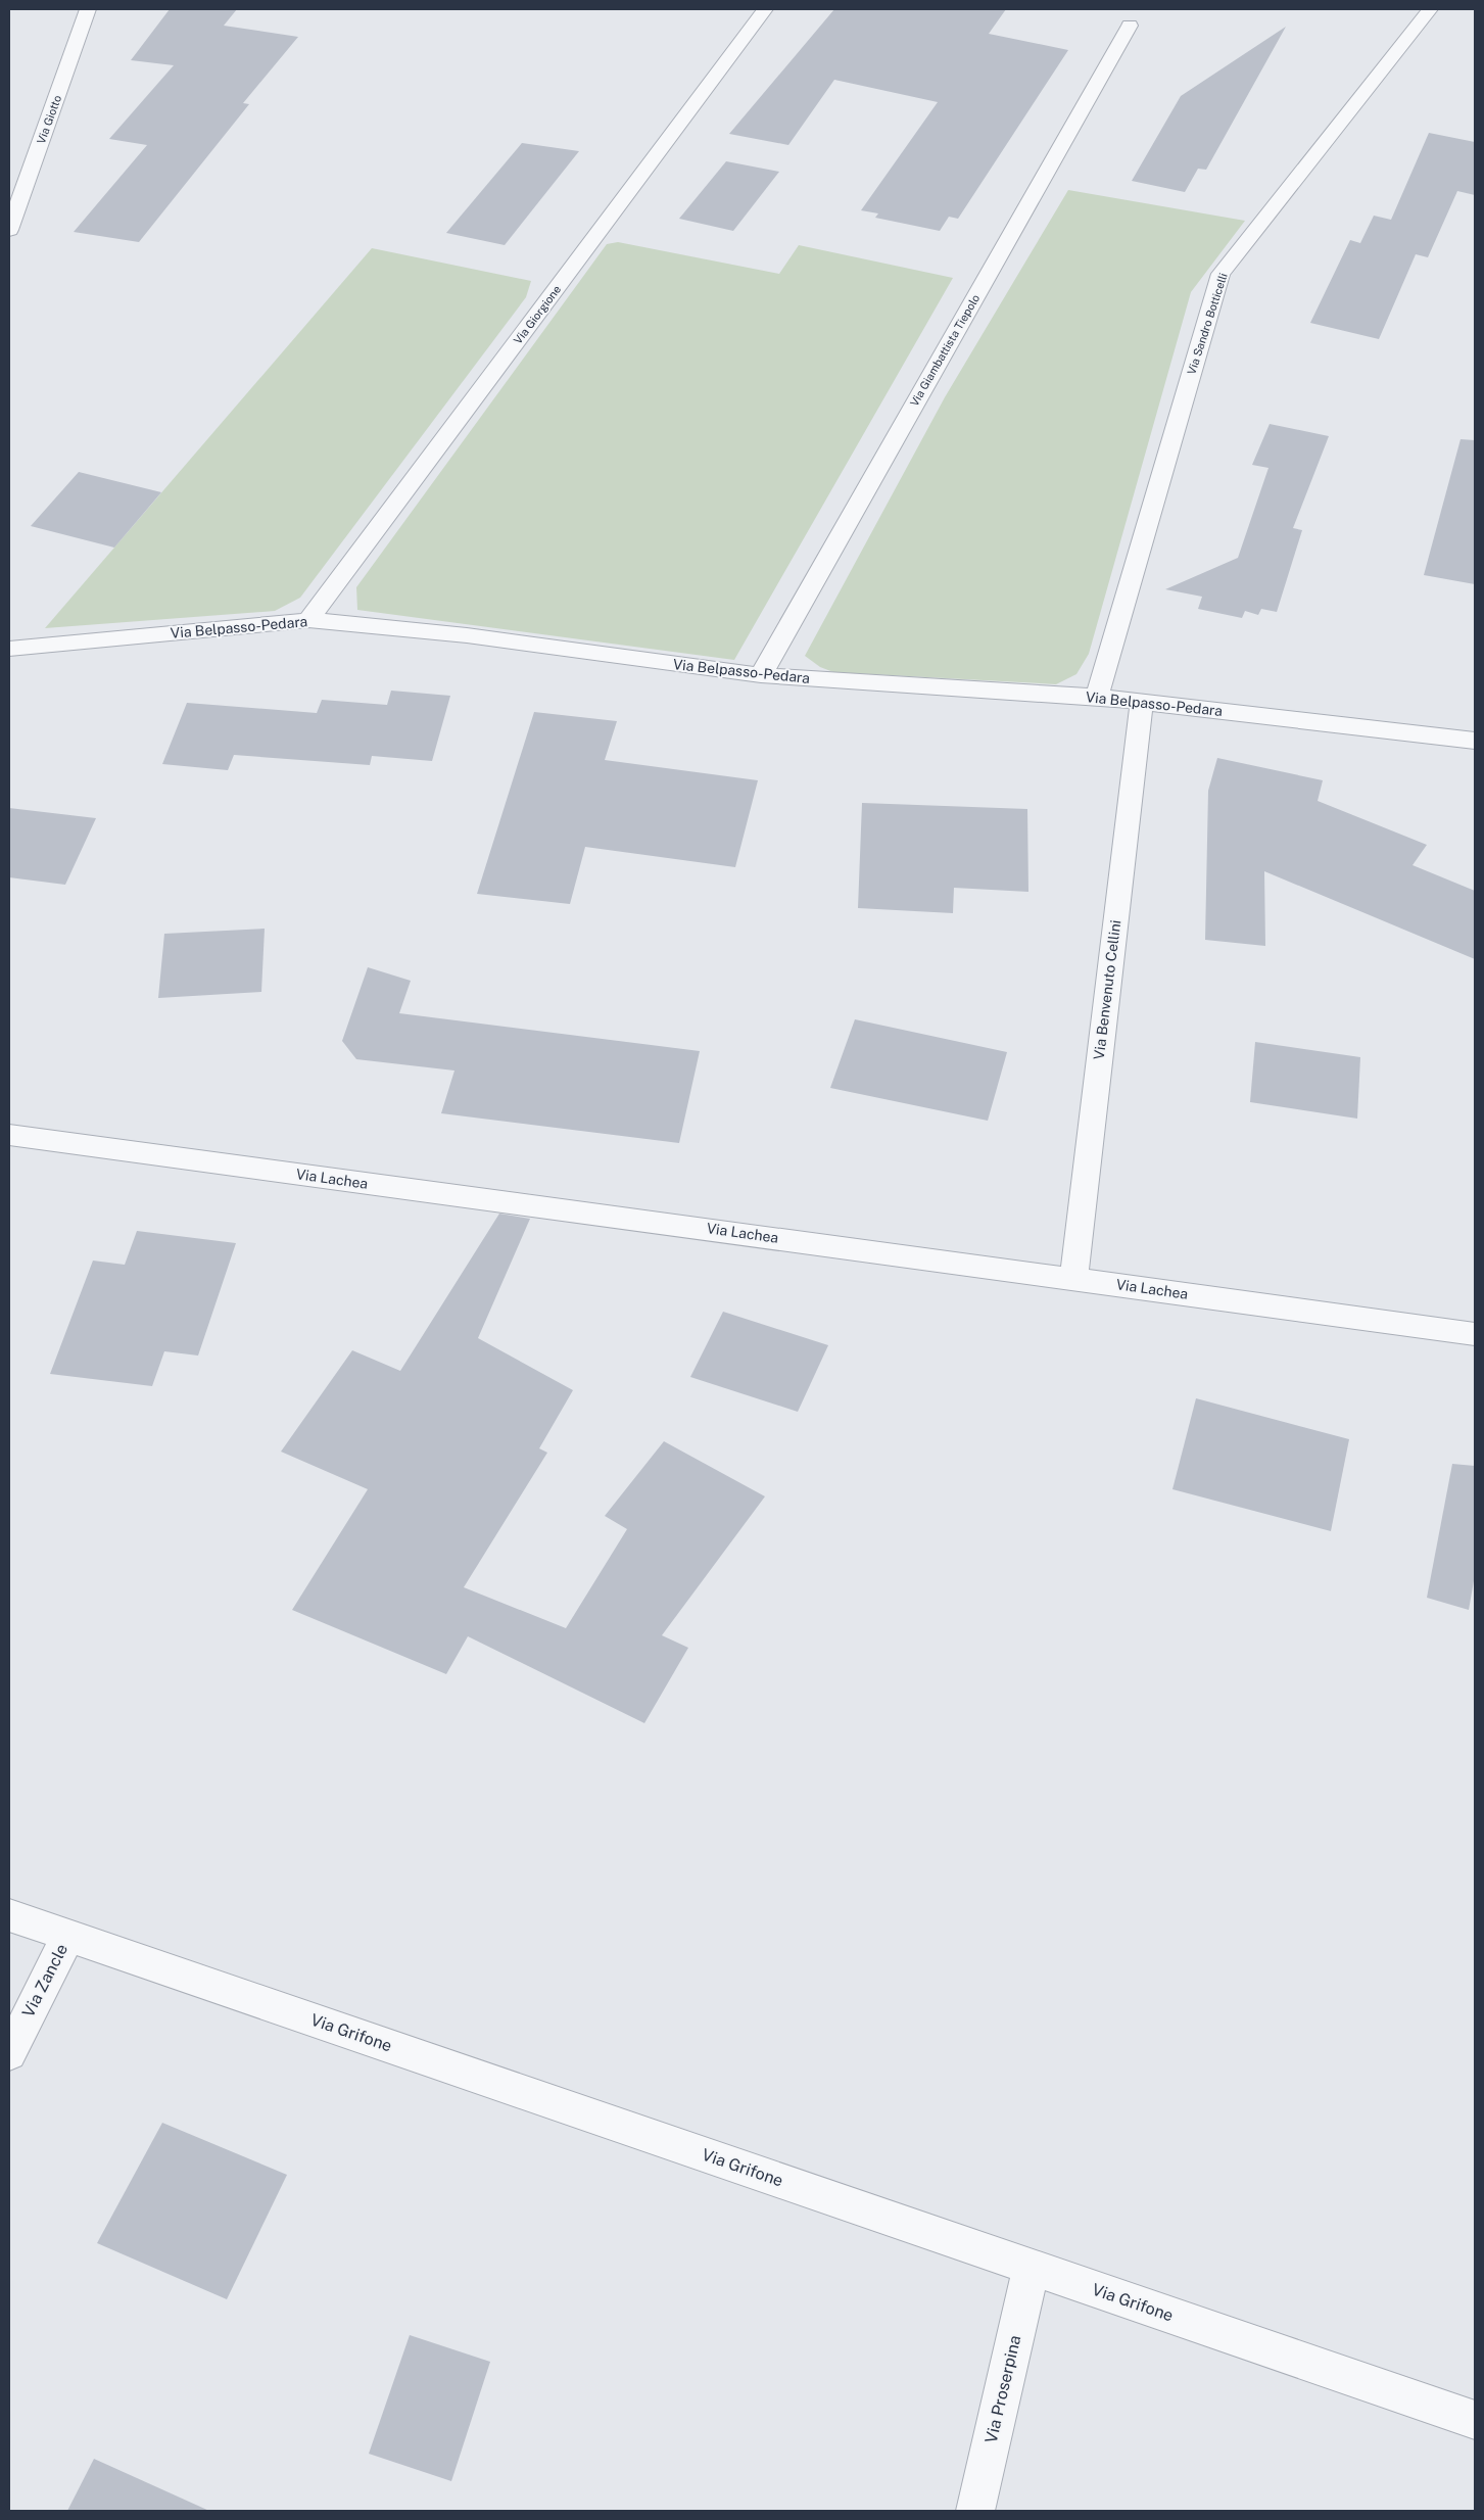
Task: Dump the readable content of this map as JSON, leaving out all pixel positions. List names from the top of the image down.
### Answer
{
  "streets": {
    "street": [
      "Via Giotto",
      "Via Giorgione",
      "Via Sandro Botticelli",
      "Via Giambattista Tiepolo",
      "Via Belpasso-Pedara",
      "Via Benvenuto Cellini",
      "Via Lachea",
      "Via Zancle",
      "Via Grifone",
      "Via Proserpina"
    ]
  },
  "crossings": [
    ["Via Giorgione", "Via Belpasso-Pedara"],
    ["Via Sandro Botticelli", "Via Belpasso-Pedara"],
    ["Via Giambattista Tiepolo", "Via Belpasso-Pedara"],
    ["Via Belpasso-Pedara", "Via Benvenuto Cellini"],
    ["Via Benvenuto Cellini", "Via Lachea"],
    ["Via Zancle", "Via Grifone"],
    ["Via Grifone", "Via Proserpina"]
  ]
}
